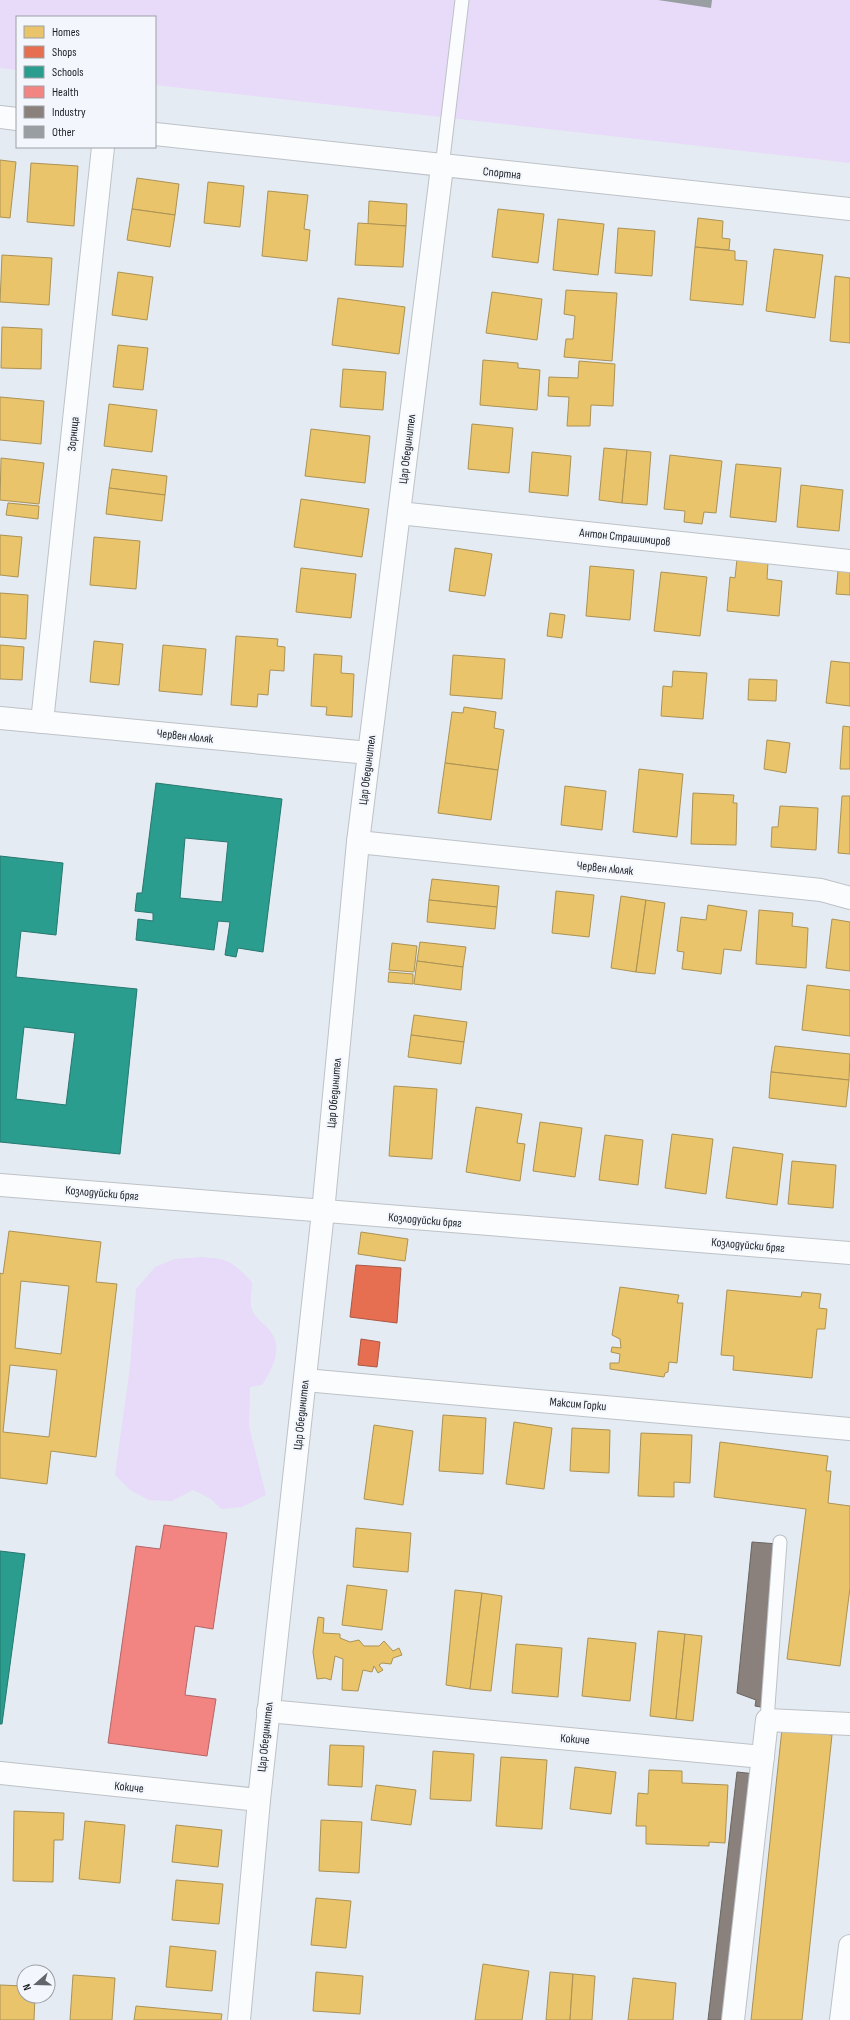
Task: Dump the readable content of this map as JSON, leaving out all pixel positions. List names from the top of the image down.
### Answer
{
  "streets": {
    "street": [
      "Спортна",
      "Зорница",
      "Цар Обединител",
      "Антон Страшимиров",
      "Червен люляк",
      "Козлодуйски бряг",
      "Максим Горки",
      "Кокиче"
    ]
  },
  "crossings": [
    ["Спортна", "Цар Обединител"],
    ["Зорница", "Червен люляк"],
    ["Цар Обединител", "Антон Страшимиров"],
    ["Цар Обединител", "Червен люляк"],
    ["Цар Обединител", "Козлодуйски бряг"],
    ["Цар Обединител", "Максим Горки"],
    ["Цар Обединител", "Кокиче"]
  ],
  "legend": [
    "Homes",
    "Shops",
    "Schools",
    "Health",
    "Industry",
    "Other"
  ],
  "north": "left"
}
